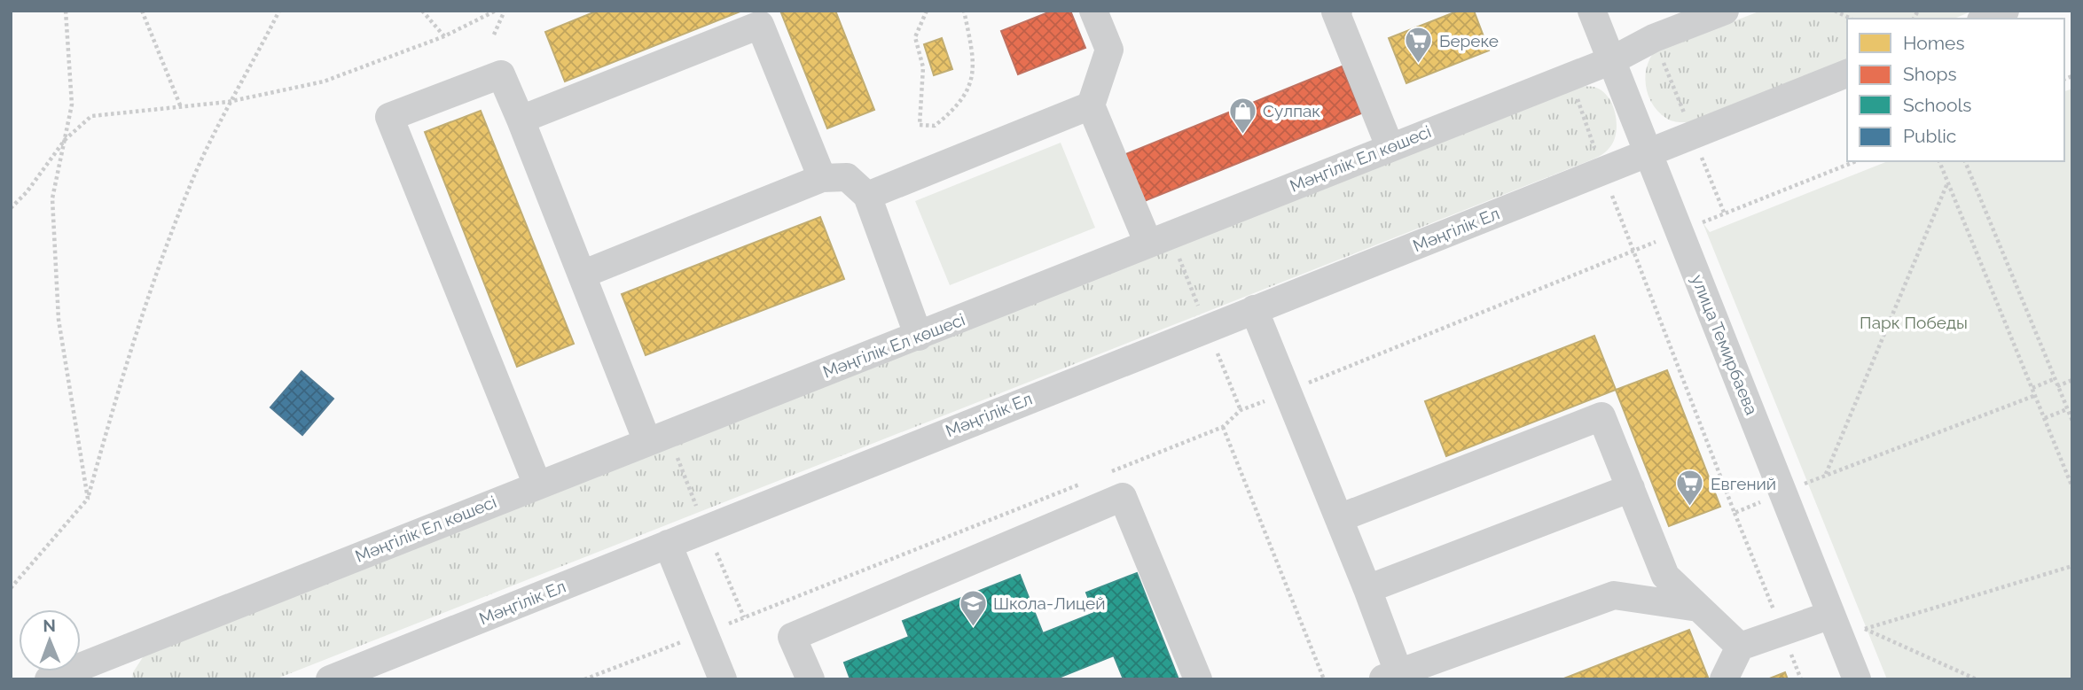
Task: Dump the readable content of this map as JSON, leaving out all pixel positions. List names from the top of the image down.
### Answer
{
  "streets": {
    "street": ["Мәңгілік Ел көшесі", "Мәңгілік Ел", "улица Темирбаева"]
  },
  "crossings": [
    ["Мәңгілік Ел көшесі", "улица Темирбаева"],
    ["Мәңгілік Ел", "улица Темирбаева"]
  ],
  "parks": ["Парк Победы"],
  "places": {
    "supermarket": ["Береке", "Евгений"],
    "shop": ["Сулпак"],
    "school or university": ["Школа-Лицей"]
  },
  "legend": [
    "Homes",
    "Shops",
    "Schools",
    "Public"
  ],
  "north": "top"
}
